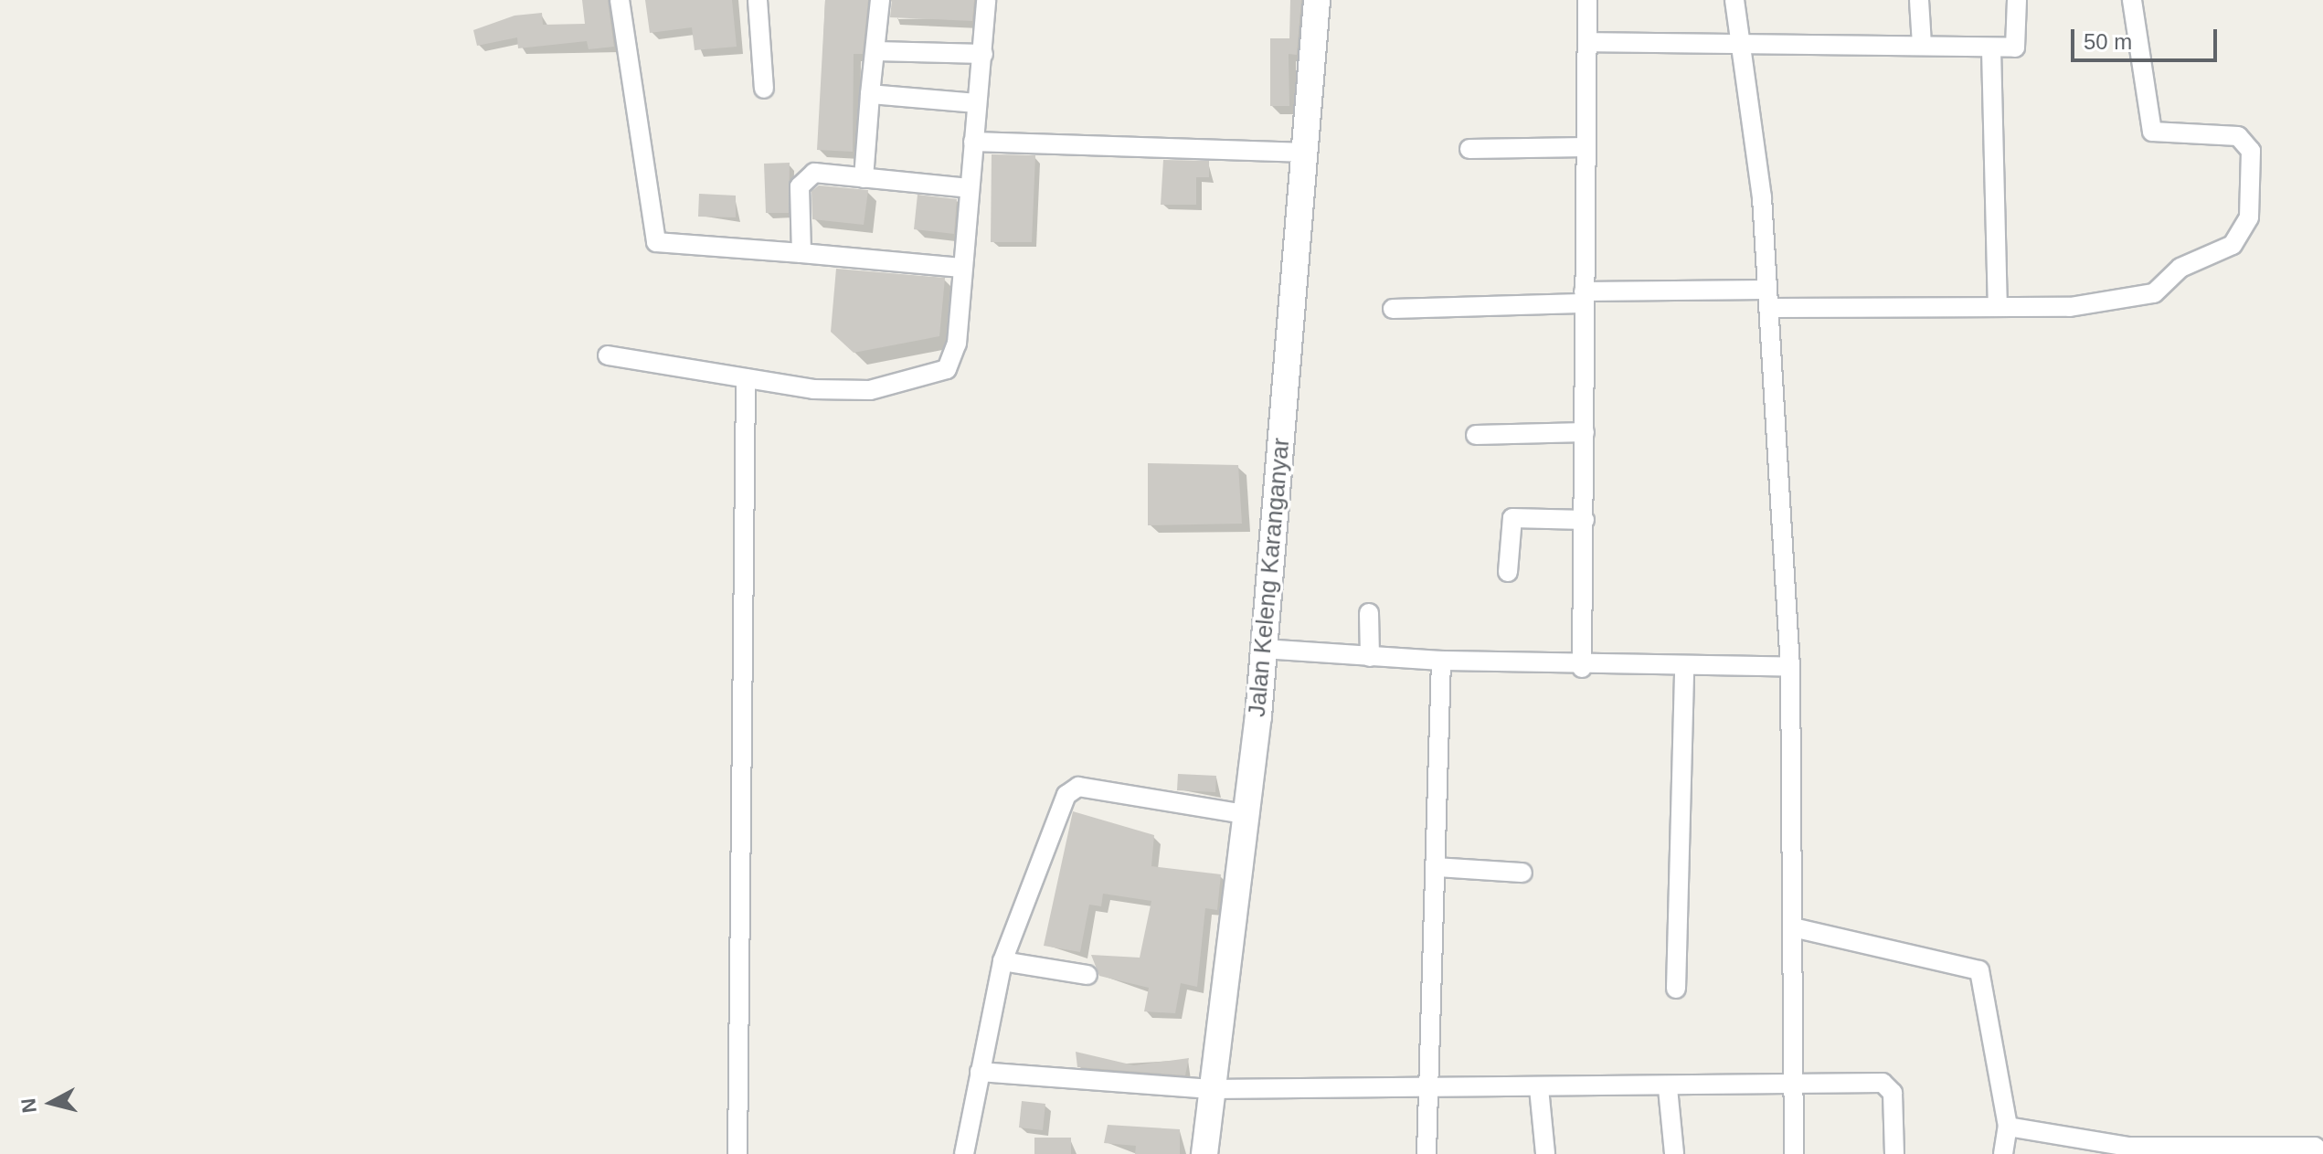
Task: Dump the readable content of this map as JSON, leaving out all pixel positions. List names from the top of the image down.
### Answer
{
  "streets": {
    "main road": ["Jalan Keleng Karanganyar"]
  },
  "scale_bar": "50 m",
  "north": "left"
}
